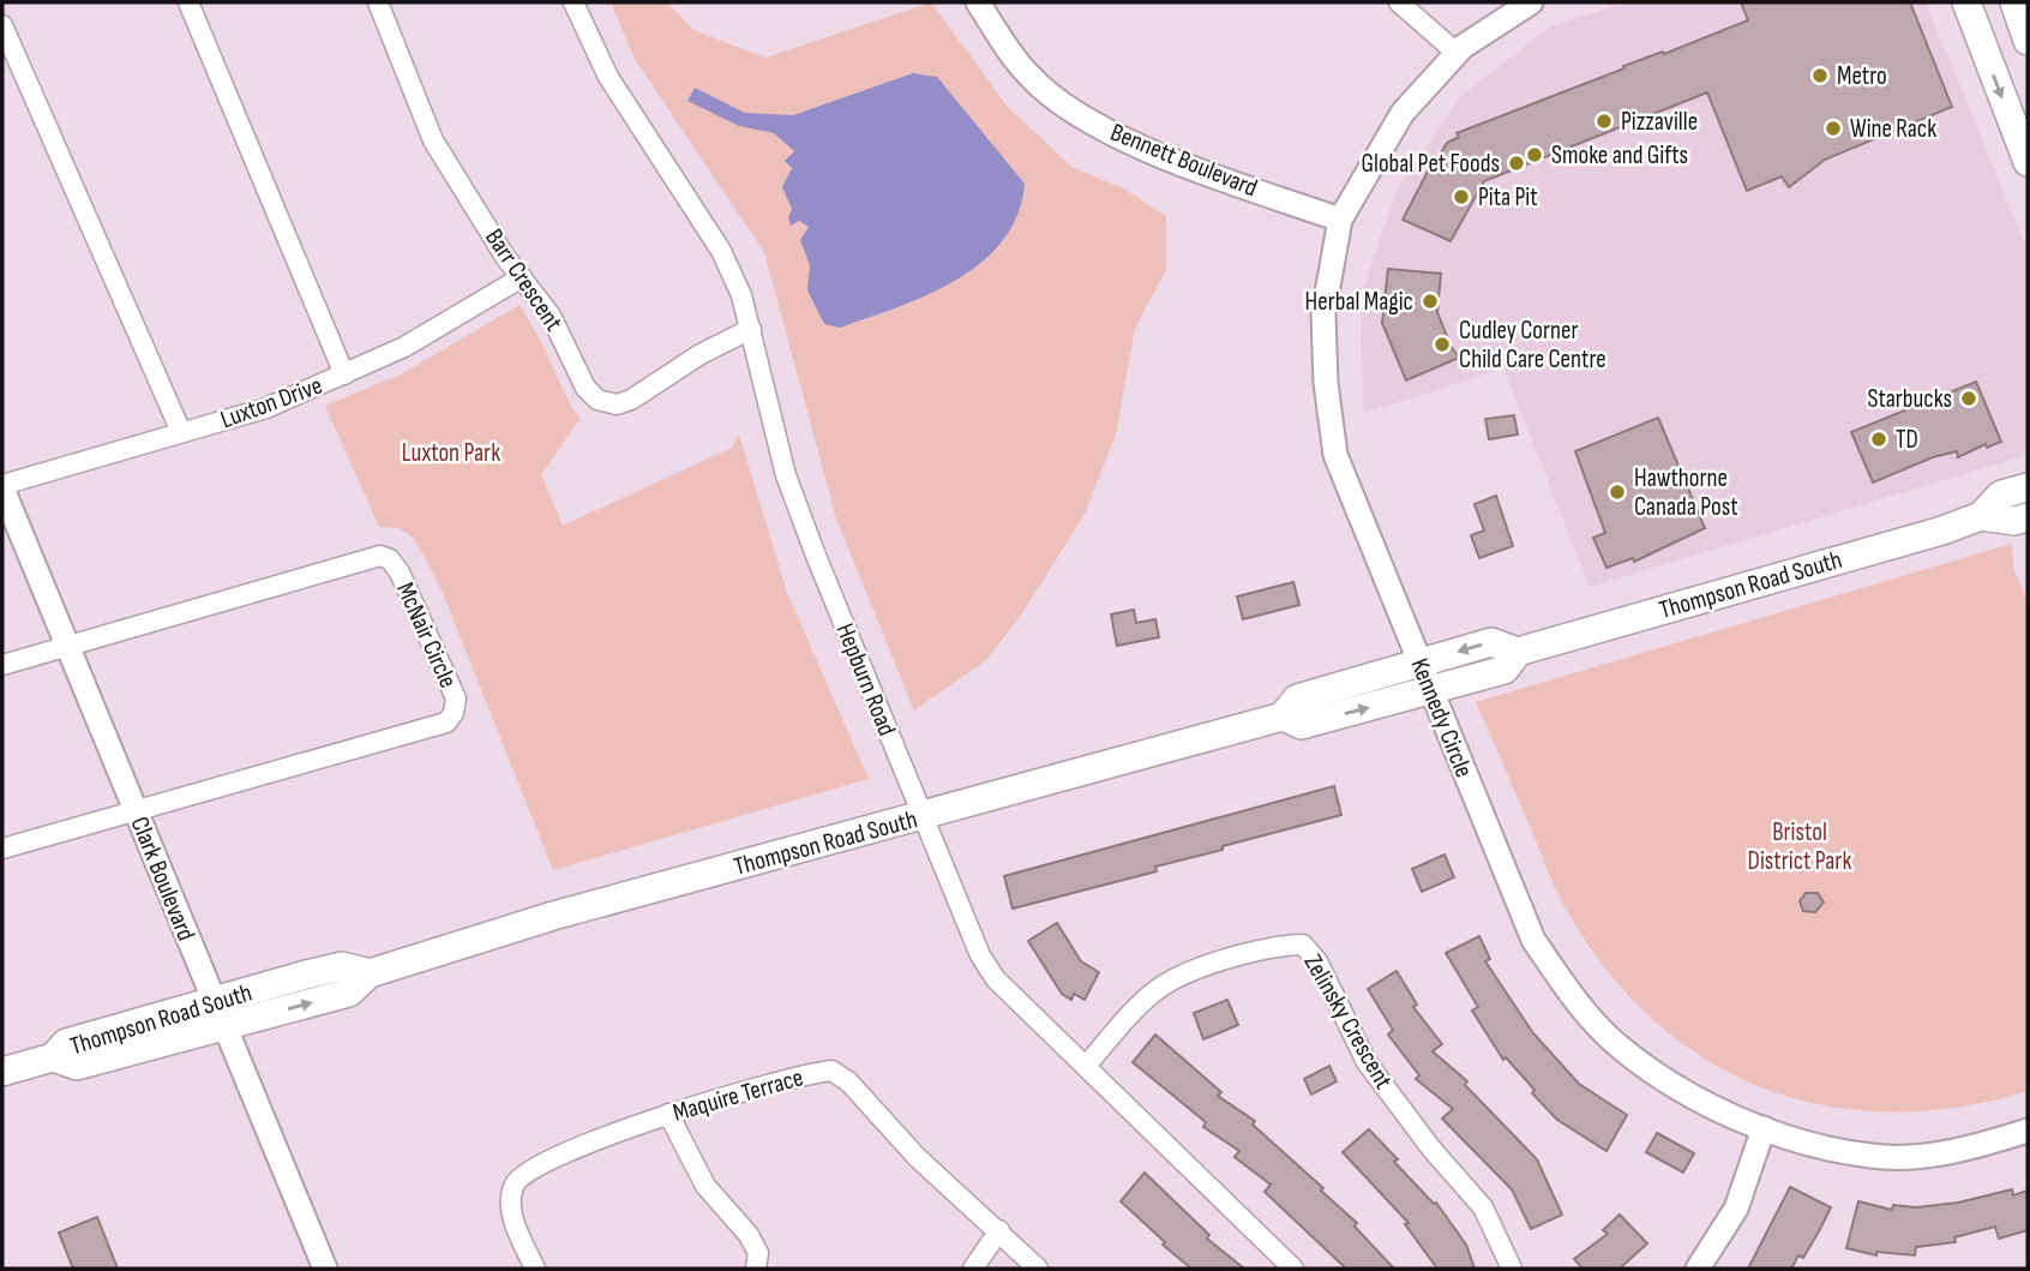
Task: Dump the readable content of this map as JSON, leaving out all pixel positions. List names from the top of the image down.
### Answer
{
  "streets": {
    "main road": ["Thompson Road South"],
    "street": [
      "Bennett Boulevard",
      "Barr Crescent",
      "Luxton Drive",
      "McNair Circle",
      "Hepburn Road",
      "Kennedy Circle",
      "Clark Boulevard",
      "Zelinsky Crescent",
      "Maquire Terrace"
    ]
  },
  "crossings": [
    ["Bennett Boulevard", "Kennedy Circle"],
    ["Barr Crescent", "Luxton Drive"],
    ["Barr Crescent", "Hepburn Road"],
    ["Luxton Drive", "Clark Boulevard"],
    ["Thompson Road South", "Hepburn Road"],
    ["Thompson Road South", "Kennedy Circle"],
    ["Thompson Road South", "Clark Boulevard"],
    ["McNair Circle", "Clark Boulevard"],
    ["Hepburn Road", "Zelinsky Crescent"]
  ],
  "parks": ["Luxton Park", "Bristol District Park"],
  "places": [
    "Metro",
    "Pizzaville",
    "Wine Rack",
    "Smoke and Gifts",
    "Global Pet Foods",
    "Pita Pit",
    "Herbal Magic",
    "Cudley Corner Child Care Centre",
    "Starbucks",
    "TD",
    "Hawthorne Canada Post"
  ]
}
